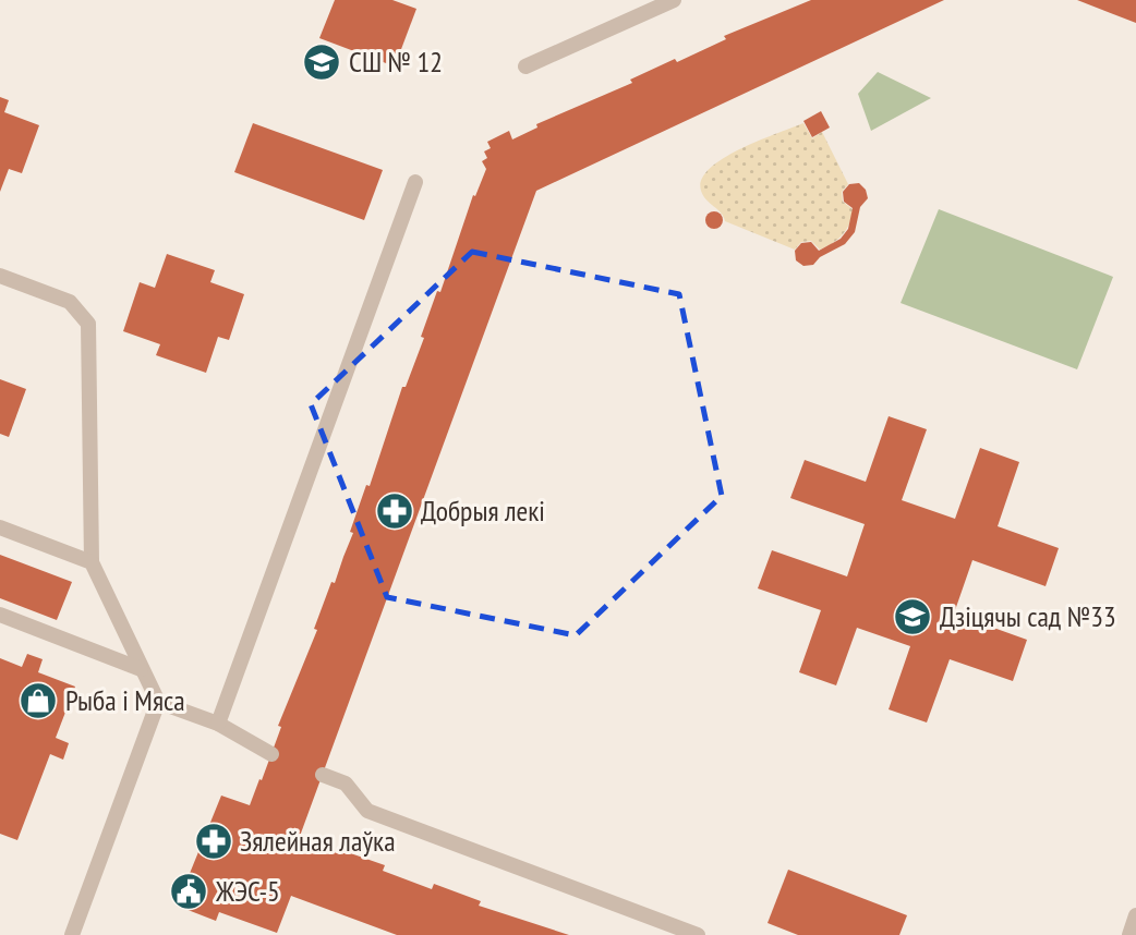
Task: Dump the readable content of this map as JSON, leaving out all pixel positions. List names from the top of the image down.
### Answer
{
  "places": {
    "school or university": ["СШ № 12", "Дзіцячы сад №33"],
    "pharmacy": ["Добрыя лекі", "Зялейная лаўка"],
    "shop": ["Рыба і Мяса"],
    "public building": ["ЖЭС-5"]
  }
}
